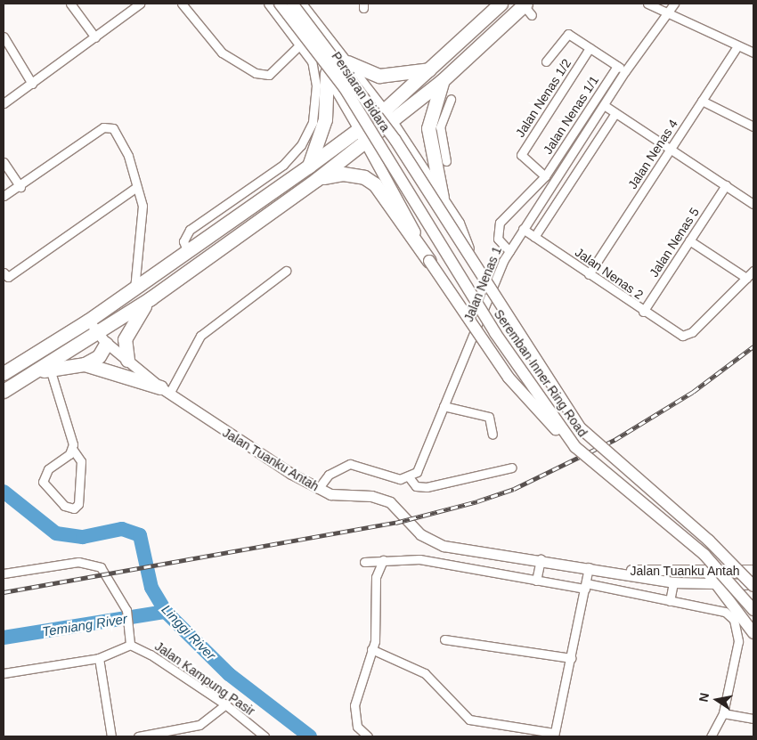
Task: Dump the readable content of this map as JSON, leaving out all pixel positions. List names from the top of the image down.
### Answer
{
  "streets": {
    "main road": ["Persiaran Bidara", "Seremban Inner Ring Road", "Jalan Tuanku Antah"],
    "street": [
      "Jalan Nenas 1/2",
      "Jalan Nenas 1/1",
      "Jalan Nenas 4",
      "Jalan Nenas 5",
      "Jalan Nenas 2",
      "Jalan Nenas 1",
      "Jalan Kampung Pasir"
    ]
  },
  "crossings": [
    ["Persiaran Bidara", "Seremban Inner Ring Road"],
    ["Jalan Nenas 1/2", "Jalan Nenas 1/1"],
    ["Jalan Nenas 1/1", "Jalan Nenas 1"],
    ["Jalan Nenas 4", "Jalan Nenas 2"],
    ["Jalan Nenas 5", "Jalan Nenas 2"],
    ["Jalan Nenas 2", "Jalan Nenas 1"],
    ["Seremban Inner Ring Road", "Jalan Tuanku Antah"]
  ],
  "water": ["Temiang River", "Linggi River"],
  "north": "left"
}
